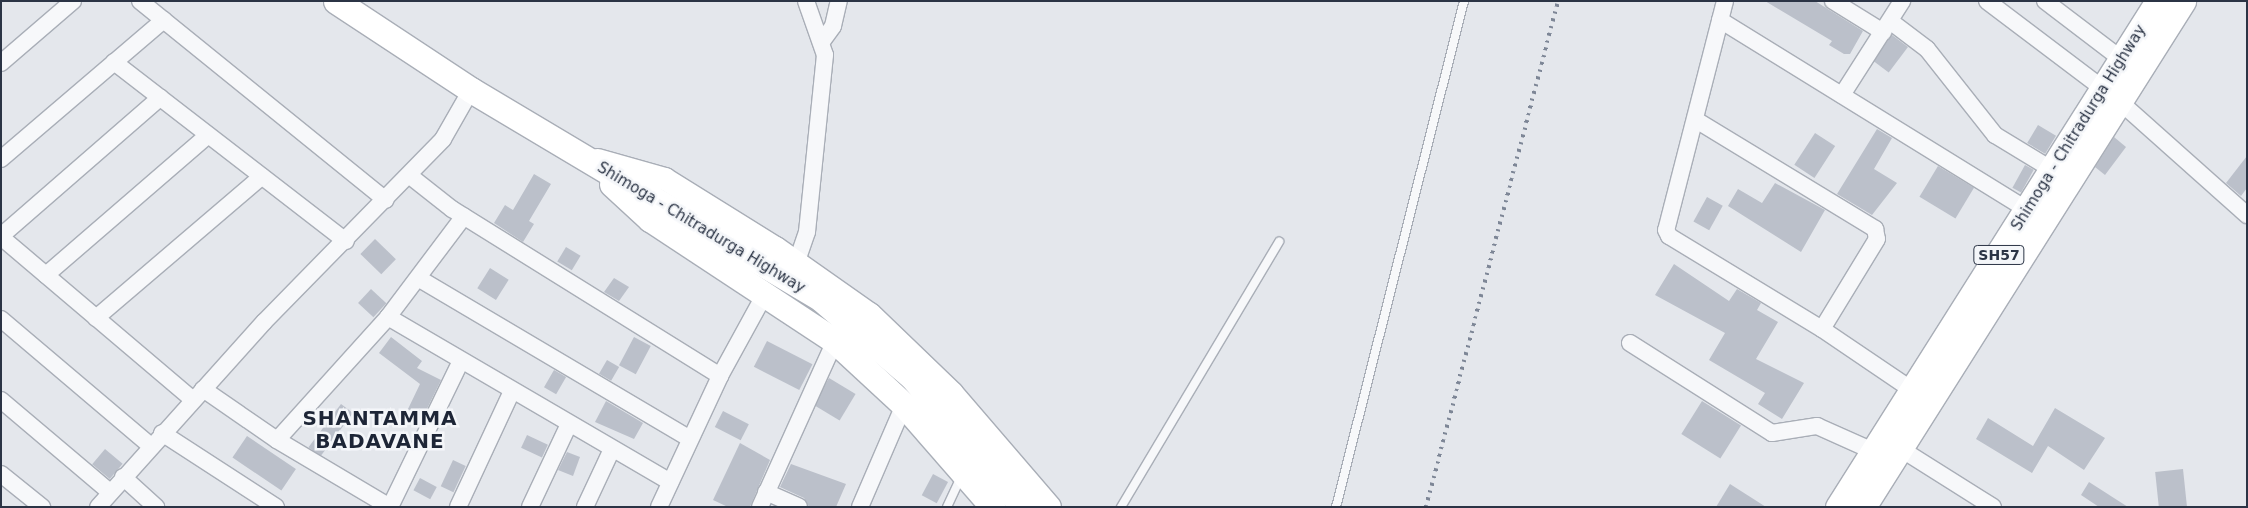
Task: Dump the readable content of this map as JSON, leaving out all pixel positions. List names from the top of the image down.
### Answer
{
  "streets": {
    "main road": ["Shimoga - Chitradurga Highway", "SH57"]
  },
  "districts": ["SHANTAMMA BADAVANE"]
}
